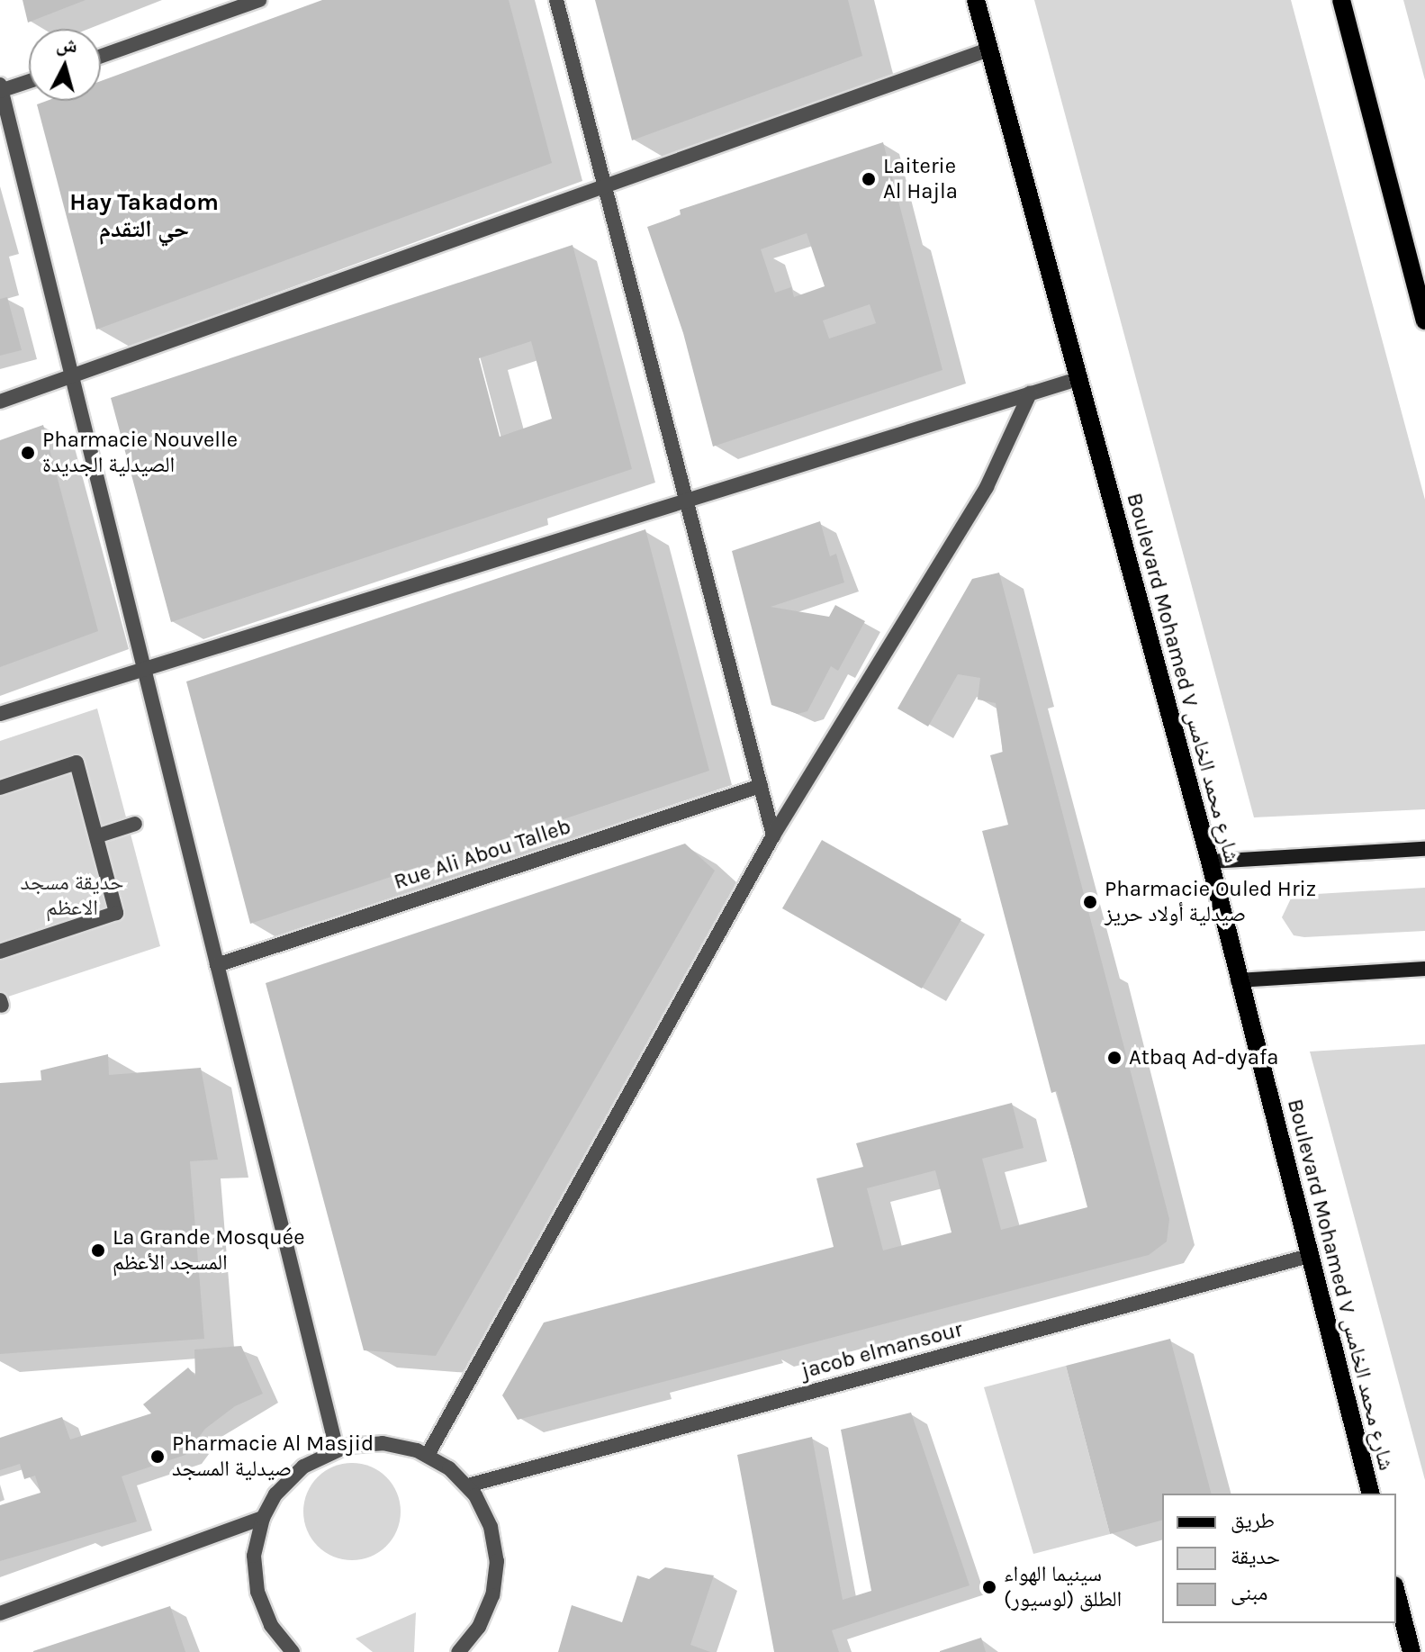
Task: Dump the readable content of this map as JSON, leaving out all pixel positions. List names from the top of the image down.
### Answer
{
  "streets": {
    "main road": ["Boulevard Mohamed V شارع محمد الخامس"],
    "street": ["Rue Ali Abou Talleb", "jacob elmansour"]
  },
  "crossings": [
    ["Boulevard Mohamed V شارع محمد الخامس", "jacob elmansour"]
  ],
  "districts": ["Hay Takadom حي التقدم"],
  "parks": ["حديقة مسجد الاعظم"],
  "places": [
    "Laiterie Al Hajla",
    "Pharmacie Nouvelle الصيدلية الجديدة",
    "Pharmacie Ouled Hriz صيدلية أولاد حريز",
    "Atbaq Ad-dyafa",
    "La Grande Mosquée المسجد الأعظم",
    "Pharmacie Al Masjid صيدلية المسجد",
    "سينيما الهواء الطلق (لوسيور)"
  ],
  "legend": ["طريق", "حديقة", "مبنى"],
  "north": "top"
}
